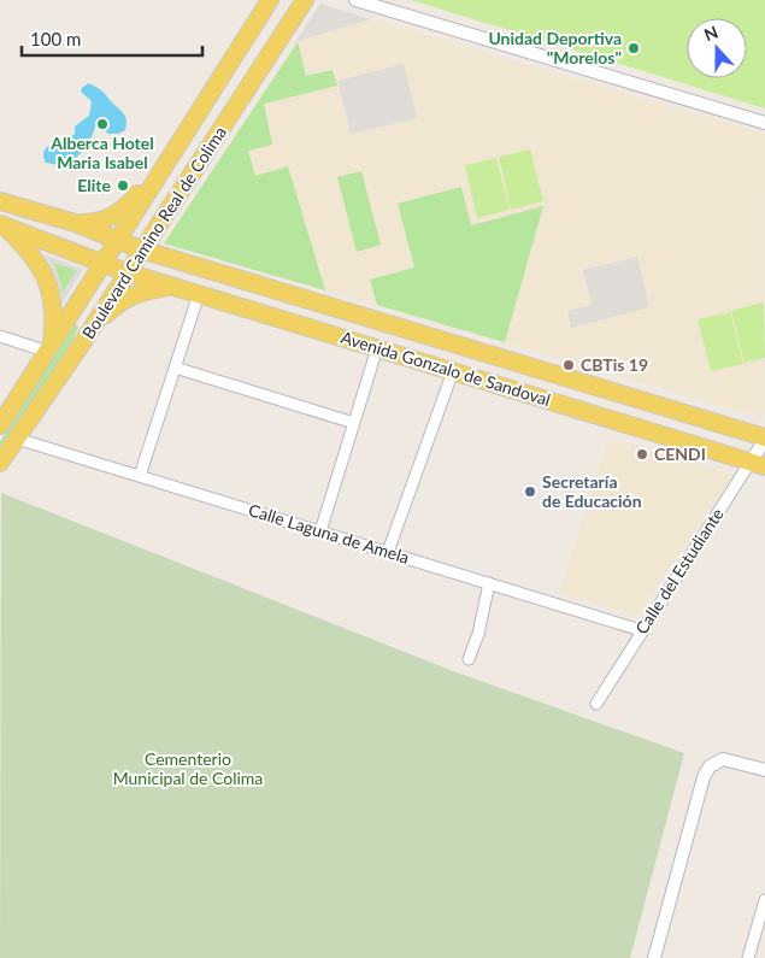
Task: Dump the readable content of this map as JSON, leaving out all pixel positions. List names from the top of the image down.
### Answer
{
  "streets": {
    "main road": ["Boulevard Camino Real de Colima", "Avenida Gonzalo de Sandoval"],
    "street": ["Calle Laguna de Amela", "Calle del Estudiante"]
  },
  "crossings": [
    ["Boulevard Camino Real de Colima", "Avenida Gonzalo de Sandoval"],
    ["Boulevard Camino Real de Colima", "Calle Laguna de Amela"],
    ["Avenida Gonzalo de Sandoval", "Calle del Estudiante"],
    ["Calle Laguna de Amela", "Calle del Estudiante"]
  ],
  "parks": ["Cementerio Municipal de Colima"],
  "places": [
    "Unidad Deportiva \"Morelos\"",
    "Alberca Hotel Maria Isabel",
    "Elite",
    "CBTis 19",
    "CENDI",
    "Secretaría de Educación"
  ],
  "scale_bar": "100 m",
  "north": "top"
}
